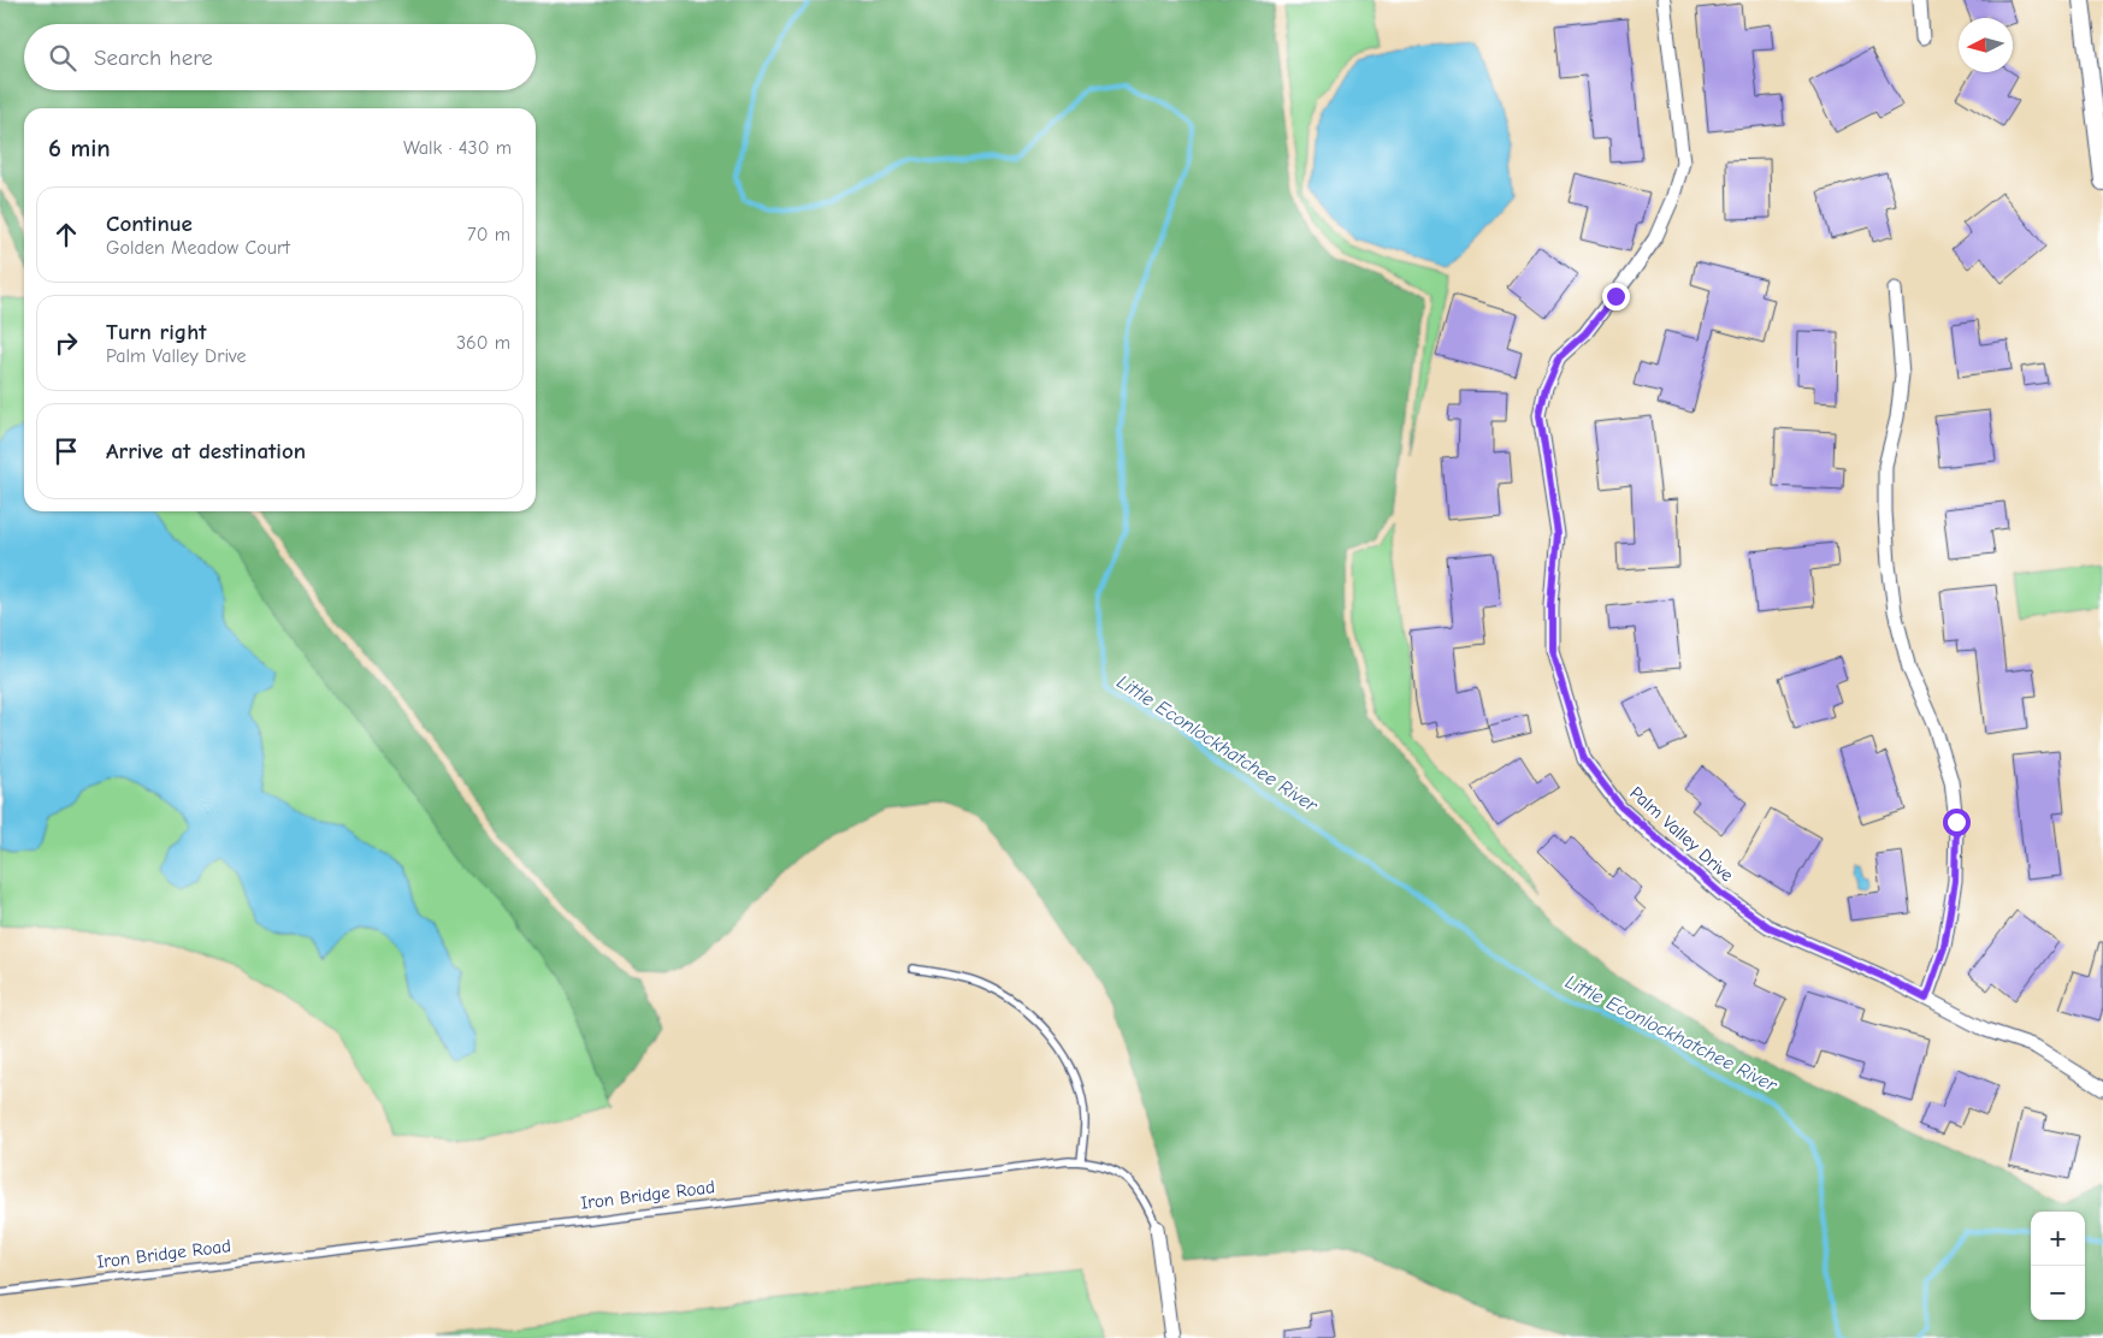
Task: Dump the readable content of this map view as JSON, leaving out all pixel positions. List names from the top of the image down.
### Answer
{
  "streets": {
    "street": ["Palm Valley Drive", "Iron Bridge Road"]
  },
  "water": ["Little Econlockhatchee River"],
  "north": "left",
  "page": {
    "search": "Search here",
    "heading": ["6 min", "Walk · 430 m"],
    "list": [
      ["Continue", "Golden Meadow Court", "70 m"],
      ["Turn right", "Palm Valley Drive", "360 m"],
      "Arrive at destination"
    ],
    "map_buttons": ["+", "−"]
  }
}
